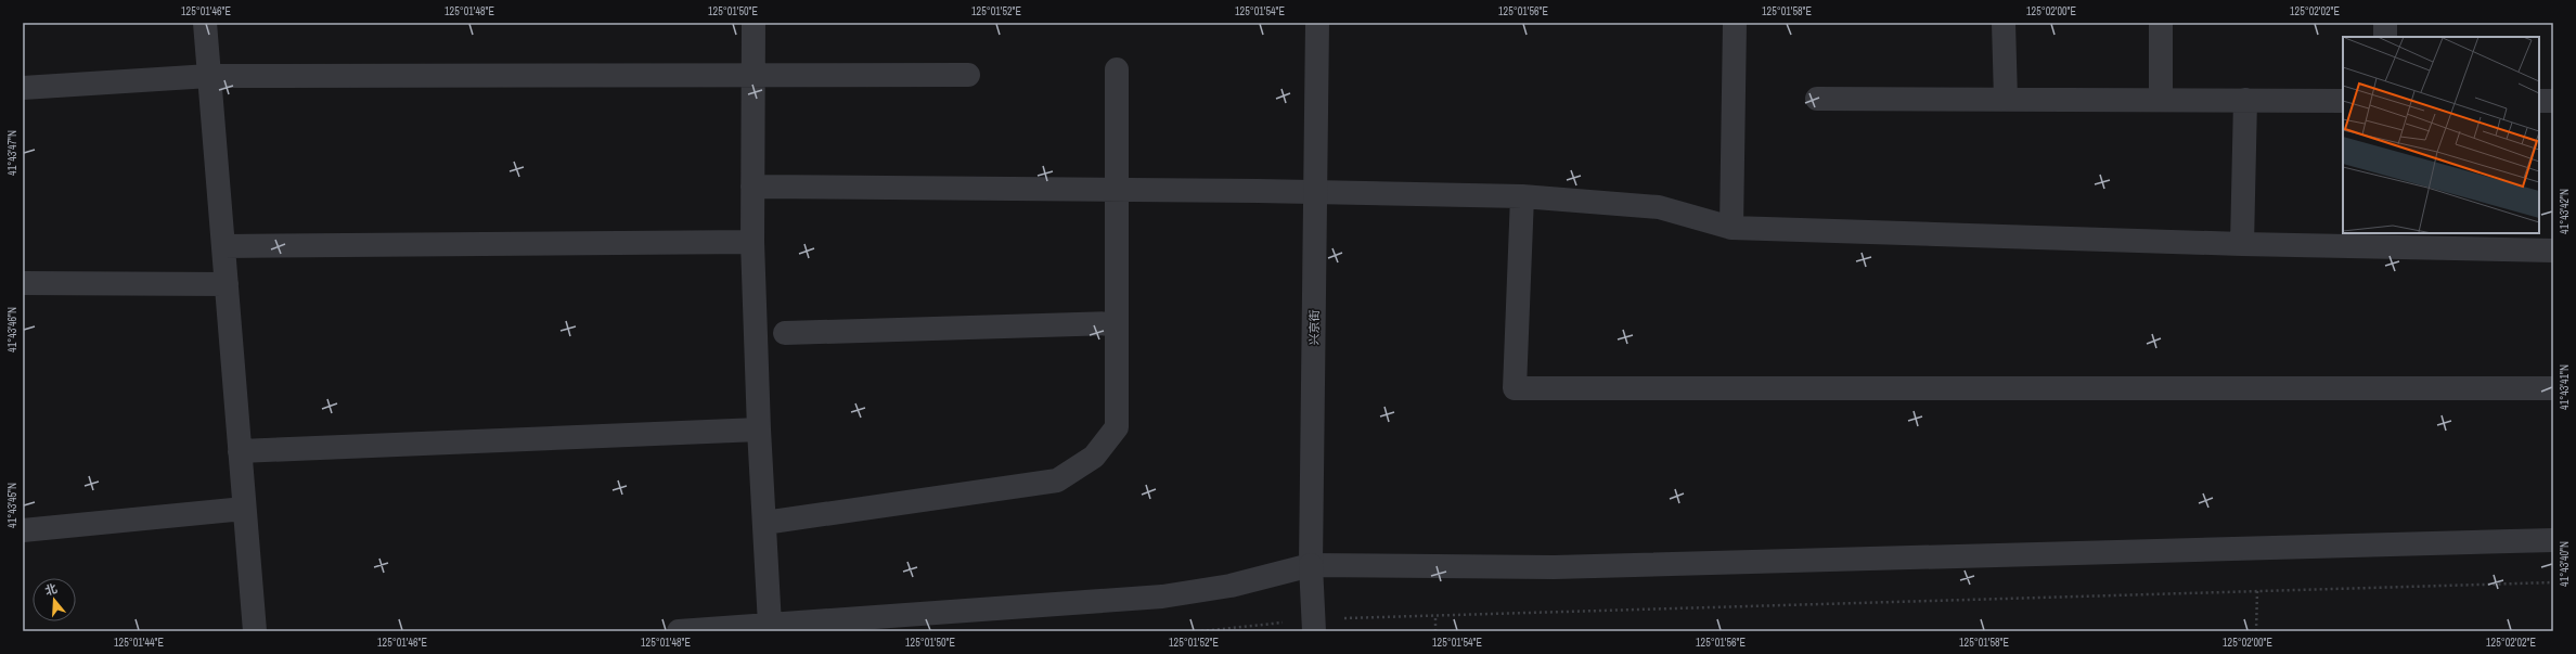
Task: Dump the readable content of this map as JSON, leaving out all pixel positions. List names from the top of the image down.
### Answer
{
  "streets": {
    "street": ["兴京街"]
  },
  "north": "top",
  "coordinates": [
    "125°01'46\"E",
    "125°01'48\"E",
    "125°01'50\"E",
    "125°01'52\"E",
    "125°01'54\"E",
    "125°01'56\"E",
    "125°01'58\"E",
    "125°02'00\"E",
    "125°02'02\"E",
    "41°43'47\"N",
    "41°43'42\"N",
    "41°43'46\"N",
    "41°43'41\"N",
    "41°43'45\"N",
    "41°43'40\"N",
    "125°01'44\"E"
  ]
}
